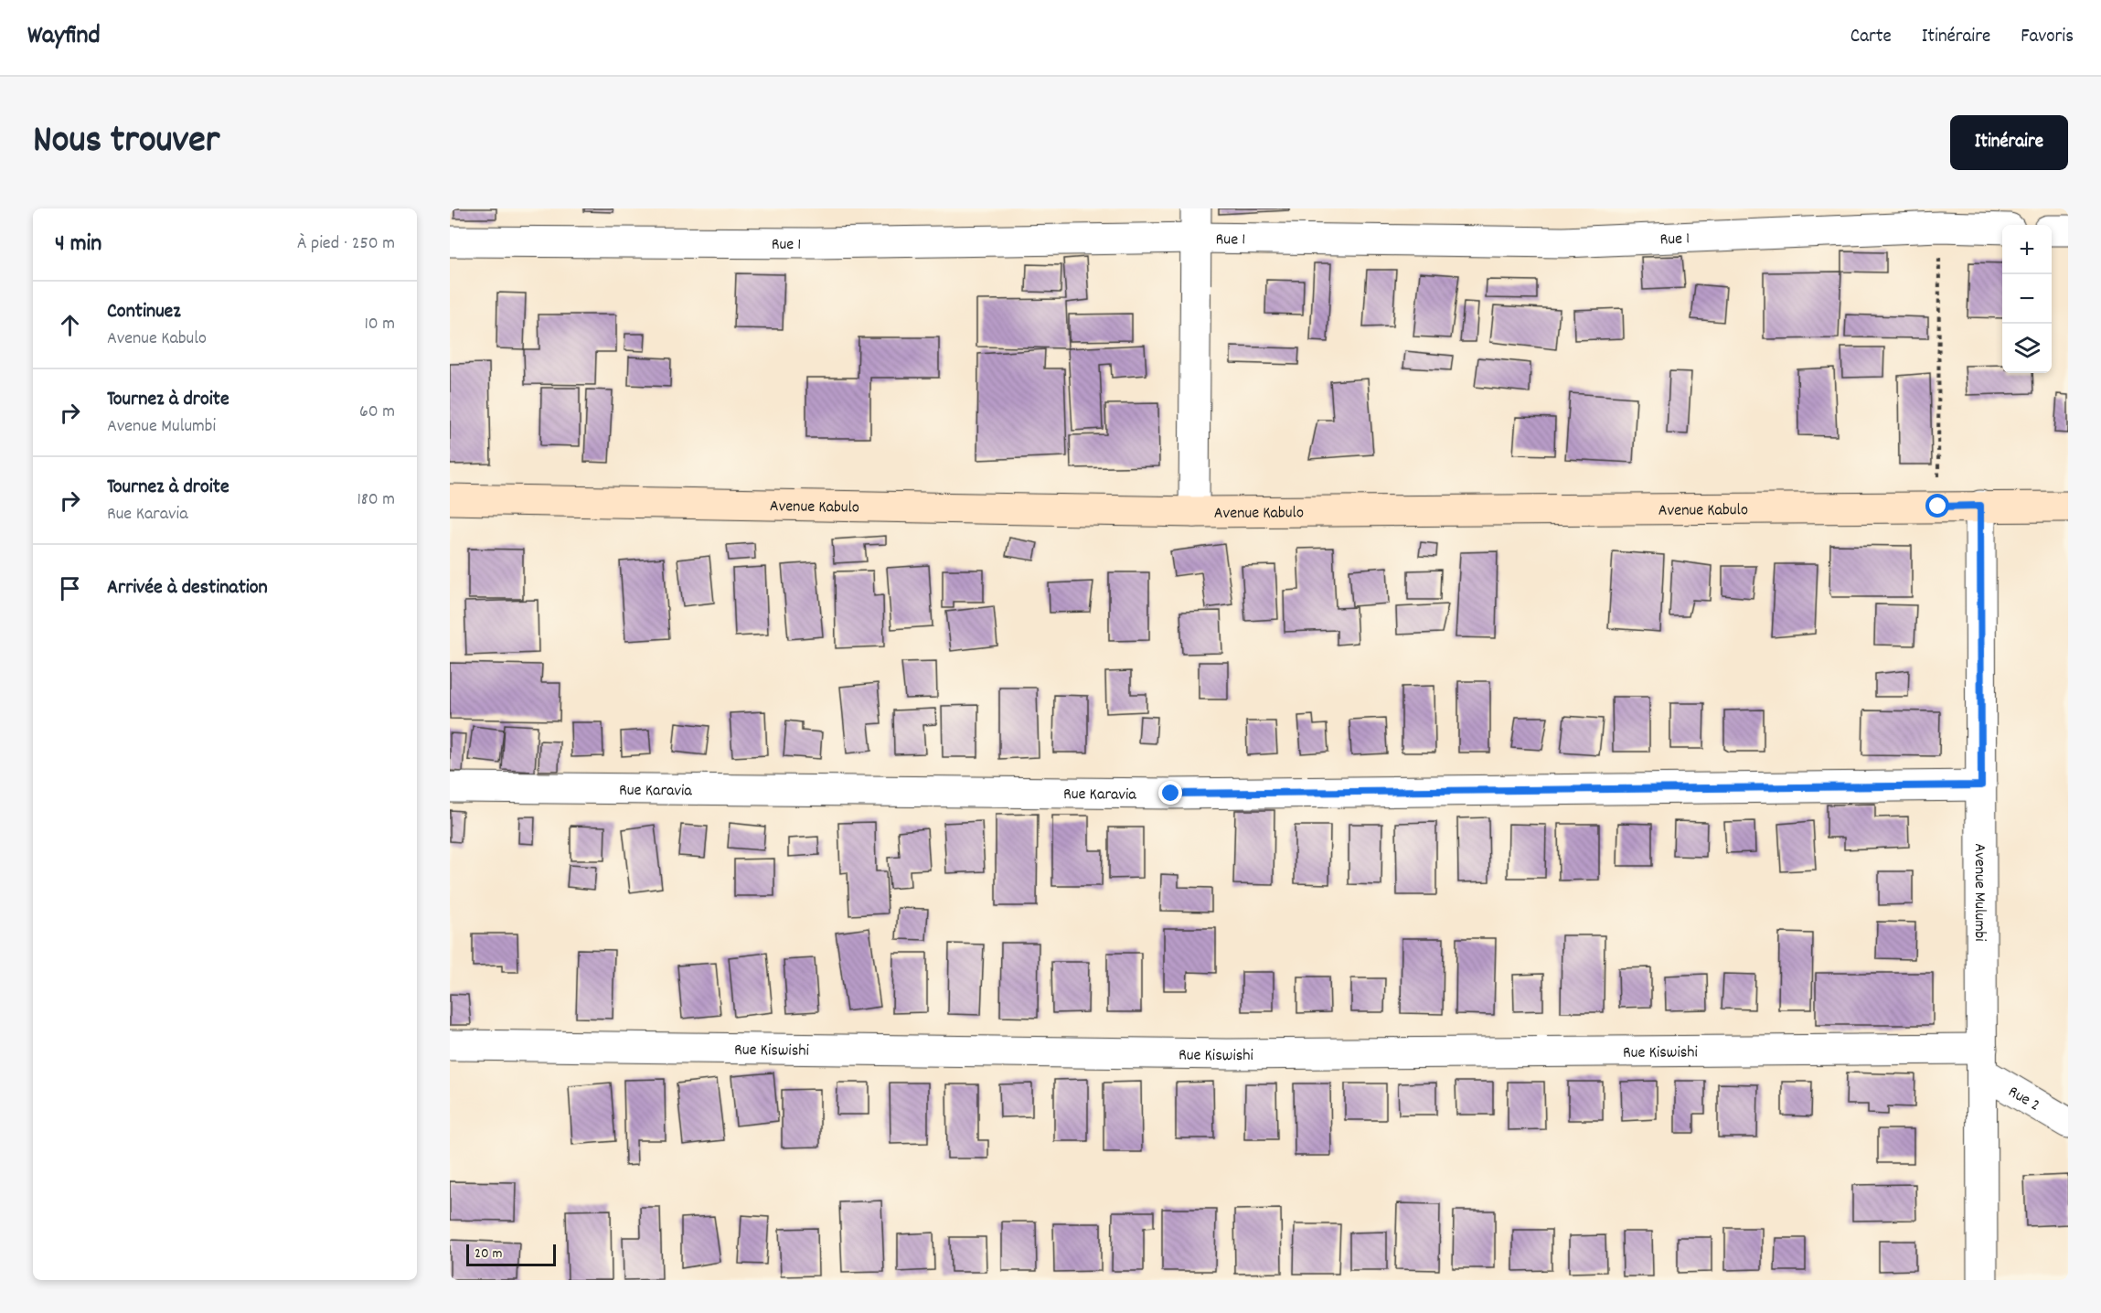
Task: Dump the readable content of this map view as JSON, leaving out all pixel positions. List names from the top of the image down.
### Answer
{
  "streets": {
    "street": [
      "Rue 1",
      "Avenue Kabulo",
      "Rue Karavia",
      "Avenue Mulumbi",
      "Rue Kiswishi",
      "Rue 2"
    ]
  },
  "crossings": [
    ["Avenue Kabulo", "Avenue Mulumbi"],
    ["Rue Karavia", "Avenue Mulumbi"],
    ["Avenue Mulumbi", "Rue Kiswishi"],
    ["Avenue Mulumbi", "Rue 2"],
    ["Rue Kiswishi", "Rue 2"]
  ],
  "scale_bar": "20 m",
  "page": {
    "header": "Wayfind",
    "nav": ["Carte", "Itinéraire", "Favoris"],
    "title": "Nous trouver",
    "buttons": "Itinéraire",
    "heading": ["4 min", "À pied · 250 m"],
    "map_buttons": ["+", "−"],
    "list": [
      ["Continuez", "Avenue Kabulo", "10 m"],
      ["Tournez à droite", "Avenue Mulumbi", "60 m"],
      ["Tournez à droite", "Rue Karavia", "180 m"],
      "Arrivée à destination"
    ],
    "scale": "20 m"
  }
}
